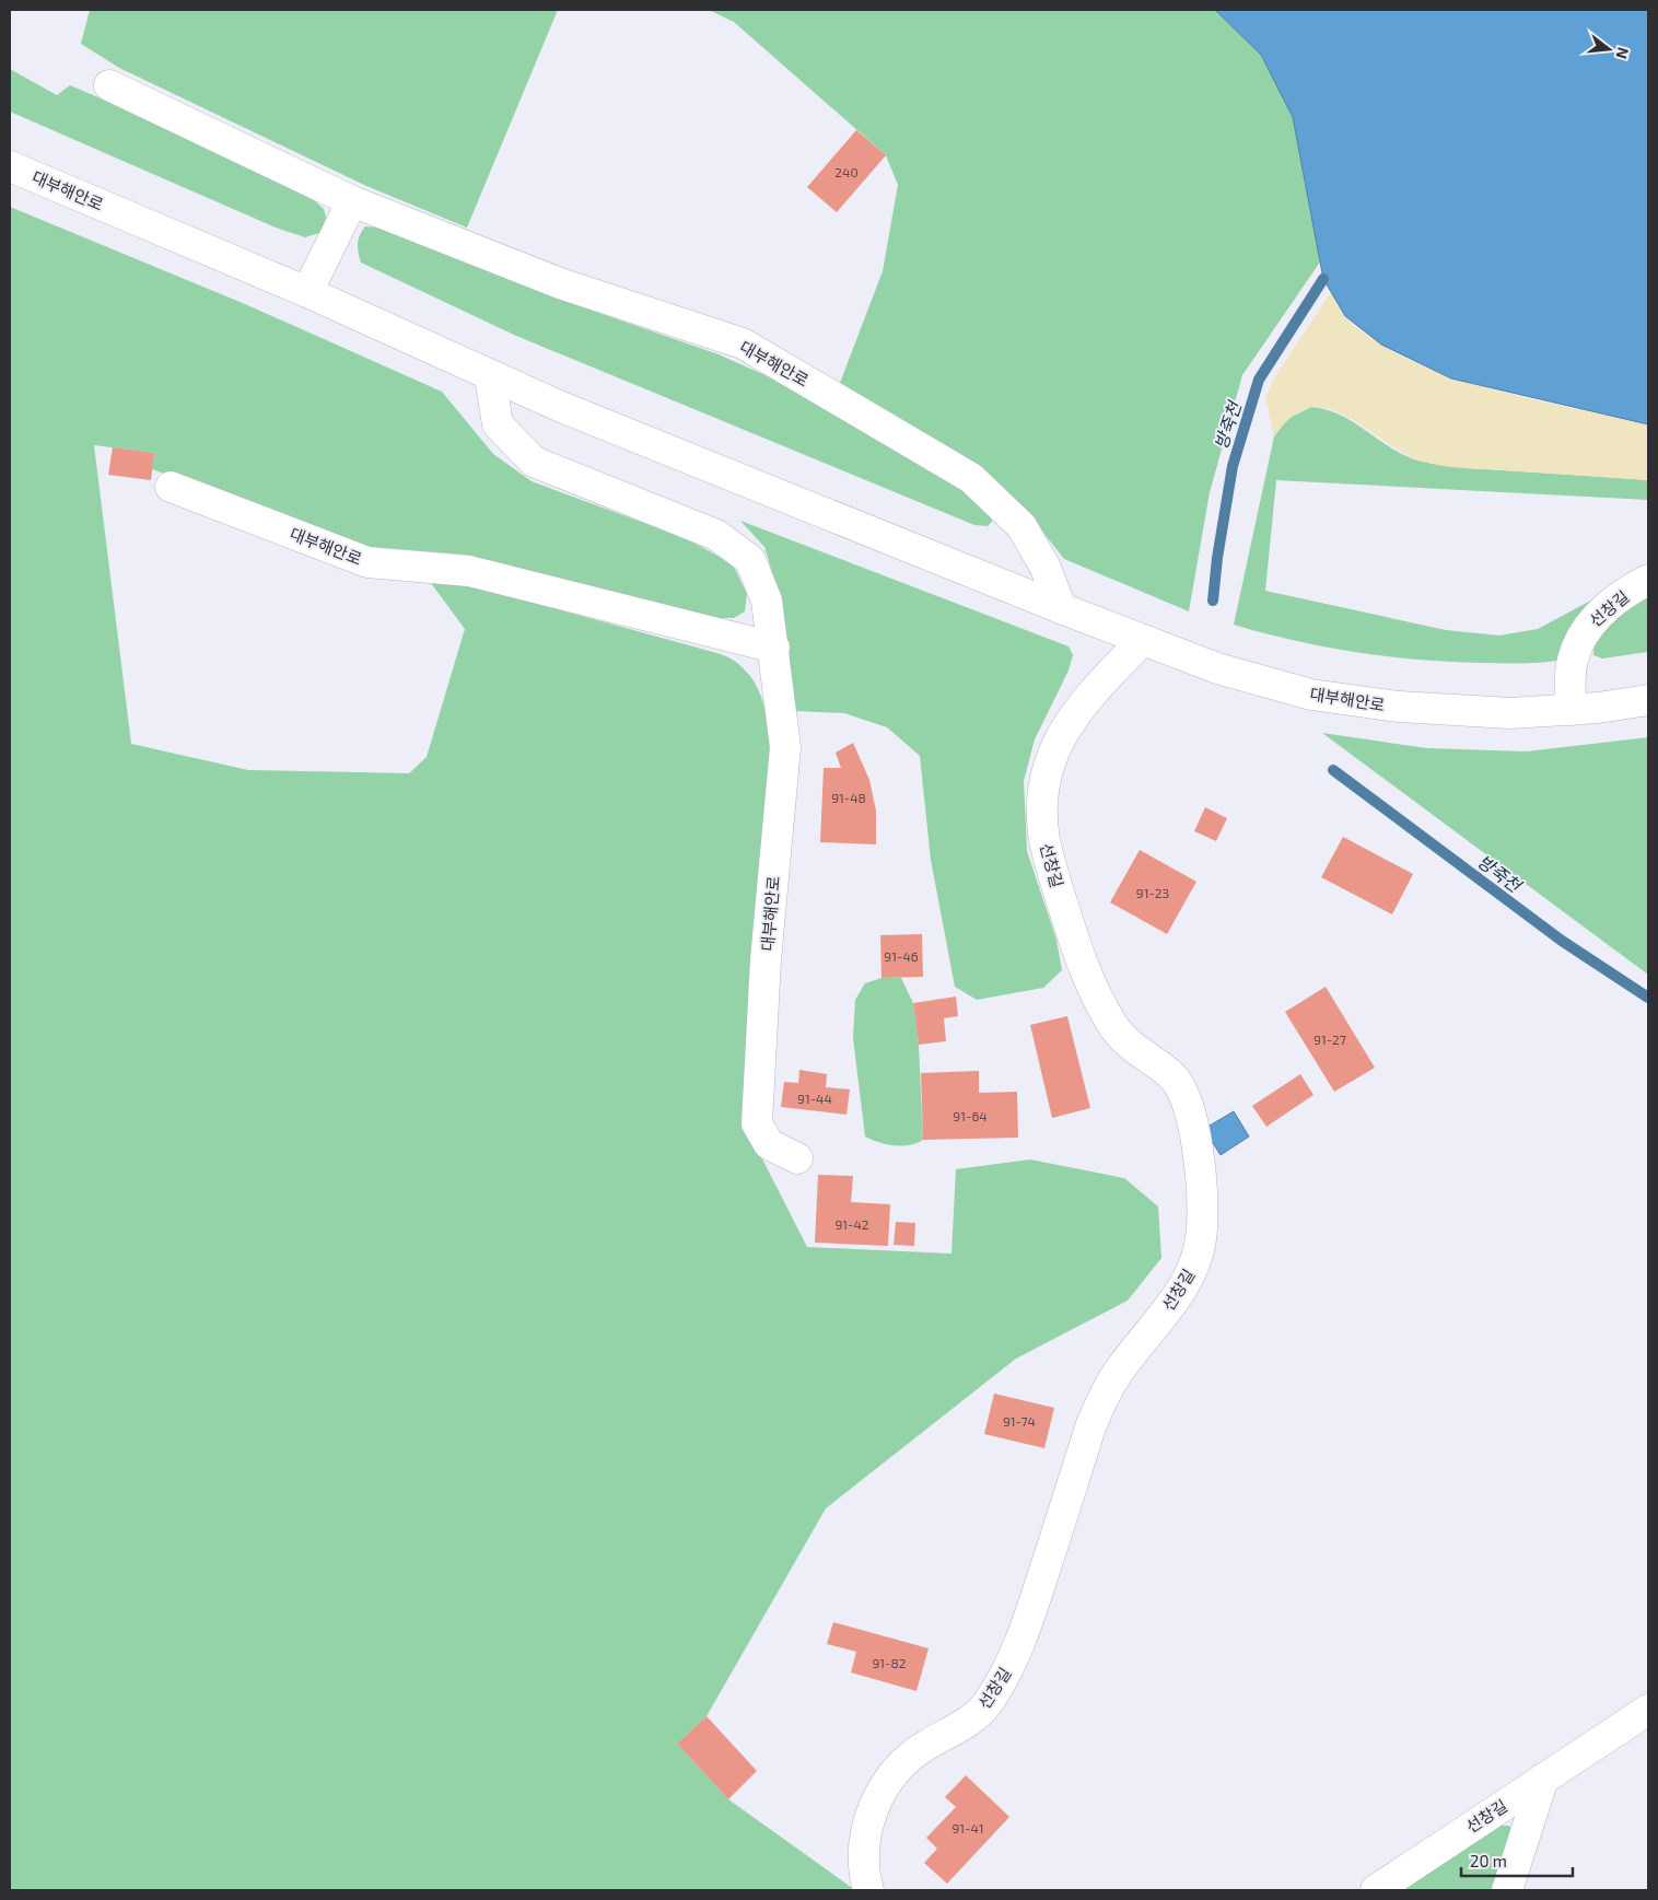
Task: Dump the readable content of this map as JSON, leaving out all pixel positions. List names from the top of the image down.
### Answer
{
  "streets": {
    "street": ["대부해안로", "선창길"]
  },
  "crossings": [
    ["대부해안로", "선창길"]
  ],
  "water": ["방죽천"],
  "house_numbers": [
    "240",
    "91-48",
    "91-23",
    "91-46",
    "91-27",
    "91-44",
    "91-64",
    "91-42",
    "91-74",
    "91-82",
    "91-41"
  ],
  "scale_bar": "20 m",
  "north": "right"
}
